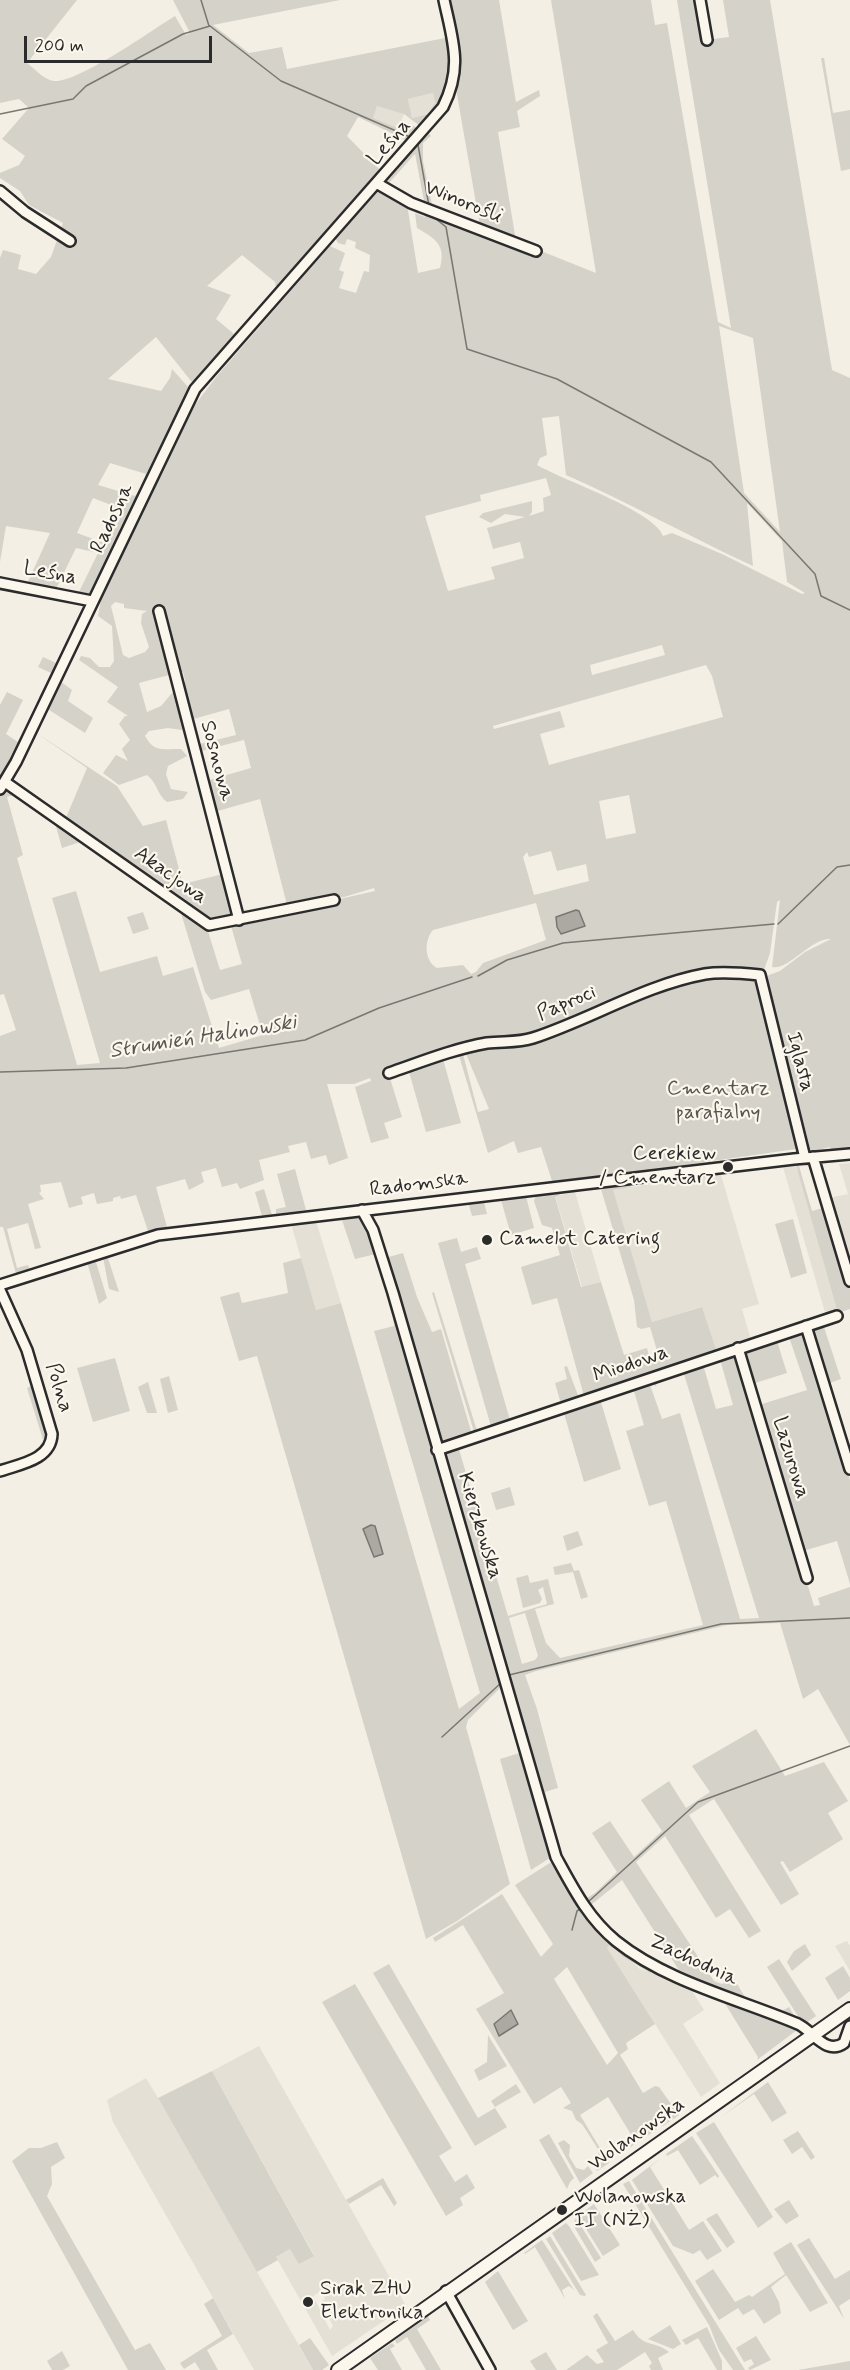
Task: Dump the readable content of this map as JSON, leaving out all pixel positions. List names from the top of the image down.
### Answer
{
  "streets": {
    "main road": ["Wolanowska"],
    "street": [
      "Leśna",
      "Winorośli",
      "Radosna",
      "Sosnowa",
      "Akacjowa",
      "Paproci",
      "Iglasta",
      "Radomska",
      "Miodowa",
      "Polna",
      "Lazurowa",
      "Kierzkowska",
      "Zachodnia"
    ]
  },
  "crossings": [
    ["Leśna", "Winorośli"],
    ["Leśna", "Radosna"],
    ["Radosna", "Akacjowa"],
    ["Sosnowa", "Akacjowa"],
    ["Paproci", "Iglasta"],
    ["Iglasta", "Radomska"],
    ["Radomska", "Kierzkowska"],
    ["Miodowa", "Lazurowa"],
    ["Miodowa", "Kierzkowska"],
    ["Kierzkowska", "Zachodnia"],
    ["Zachodnia", "Wolanowska"]
  ],
  "water": ["Strumień Halinowski"],
  "parks": ["Cmentarz parafialny"],
  "places": [
    "Cerekiew / Cmentarz",
    "Camelot Catering",
    "Wolanowska II (NŻ)",
    "Sirak ZHU Elektronika"
  ],
  "scale_bar": "200 m"
}
